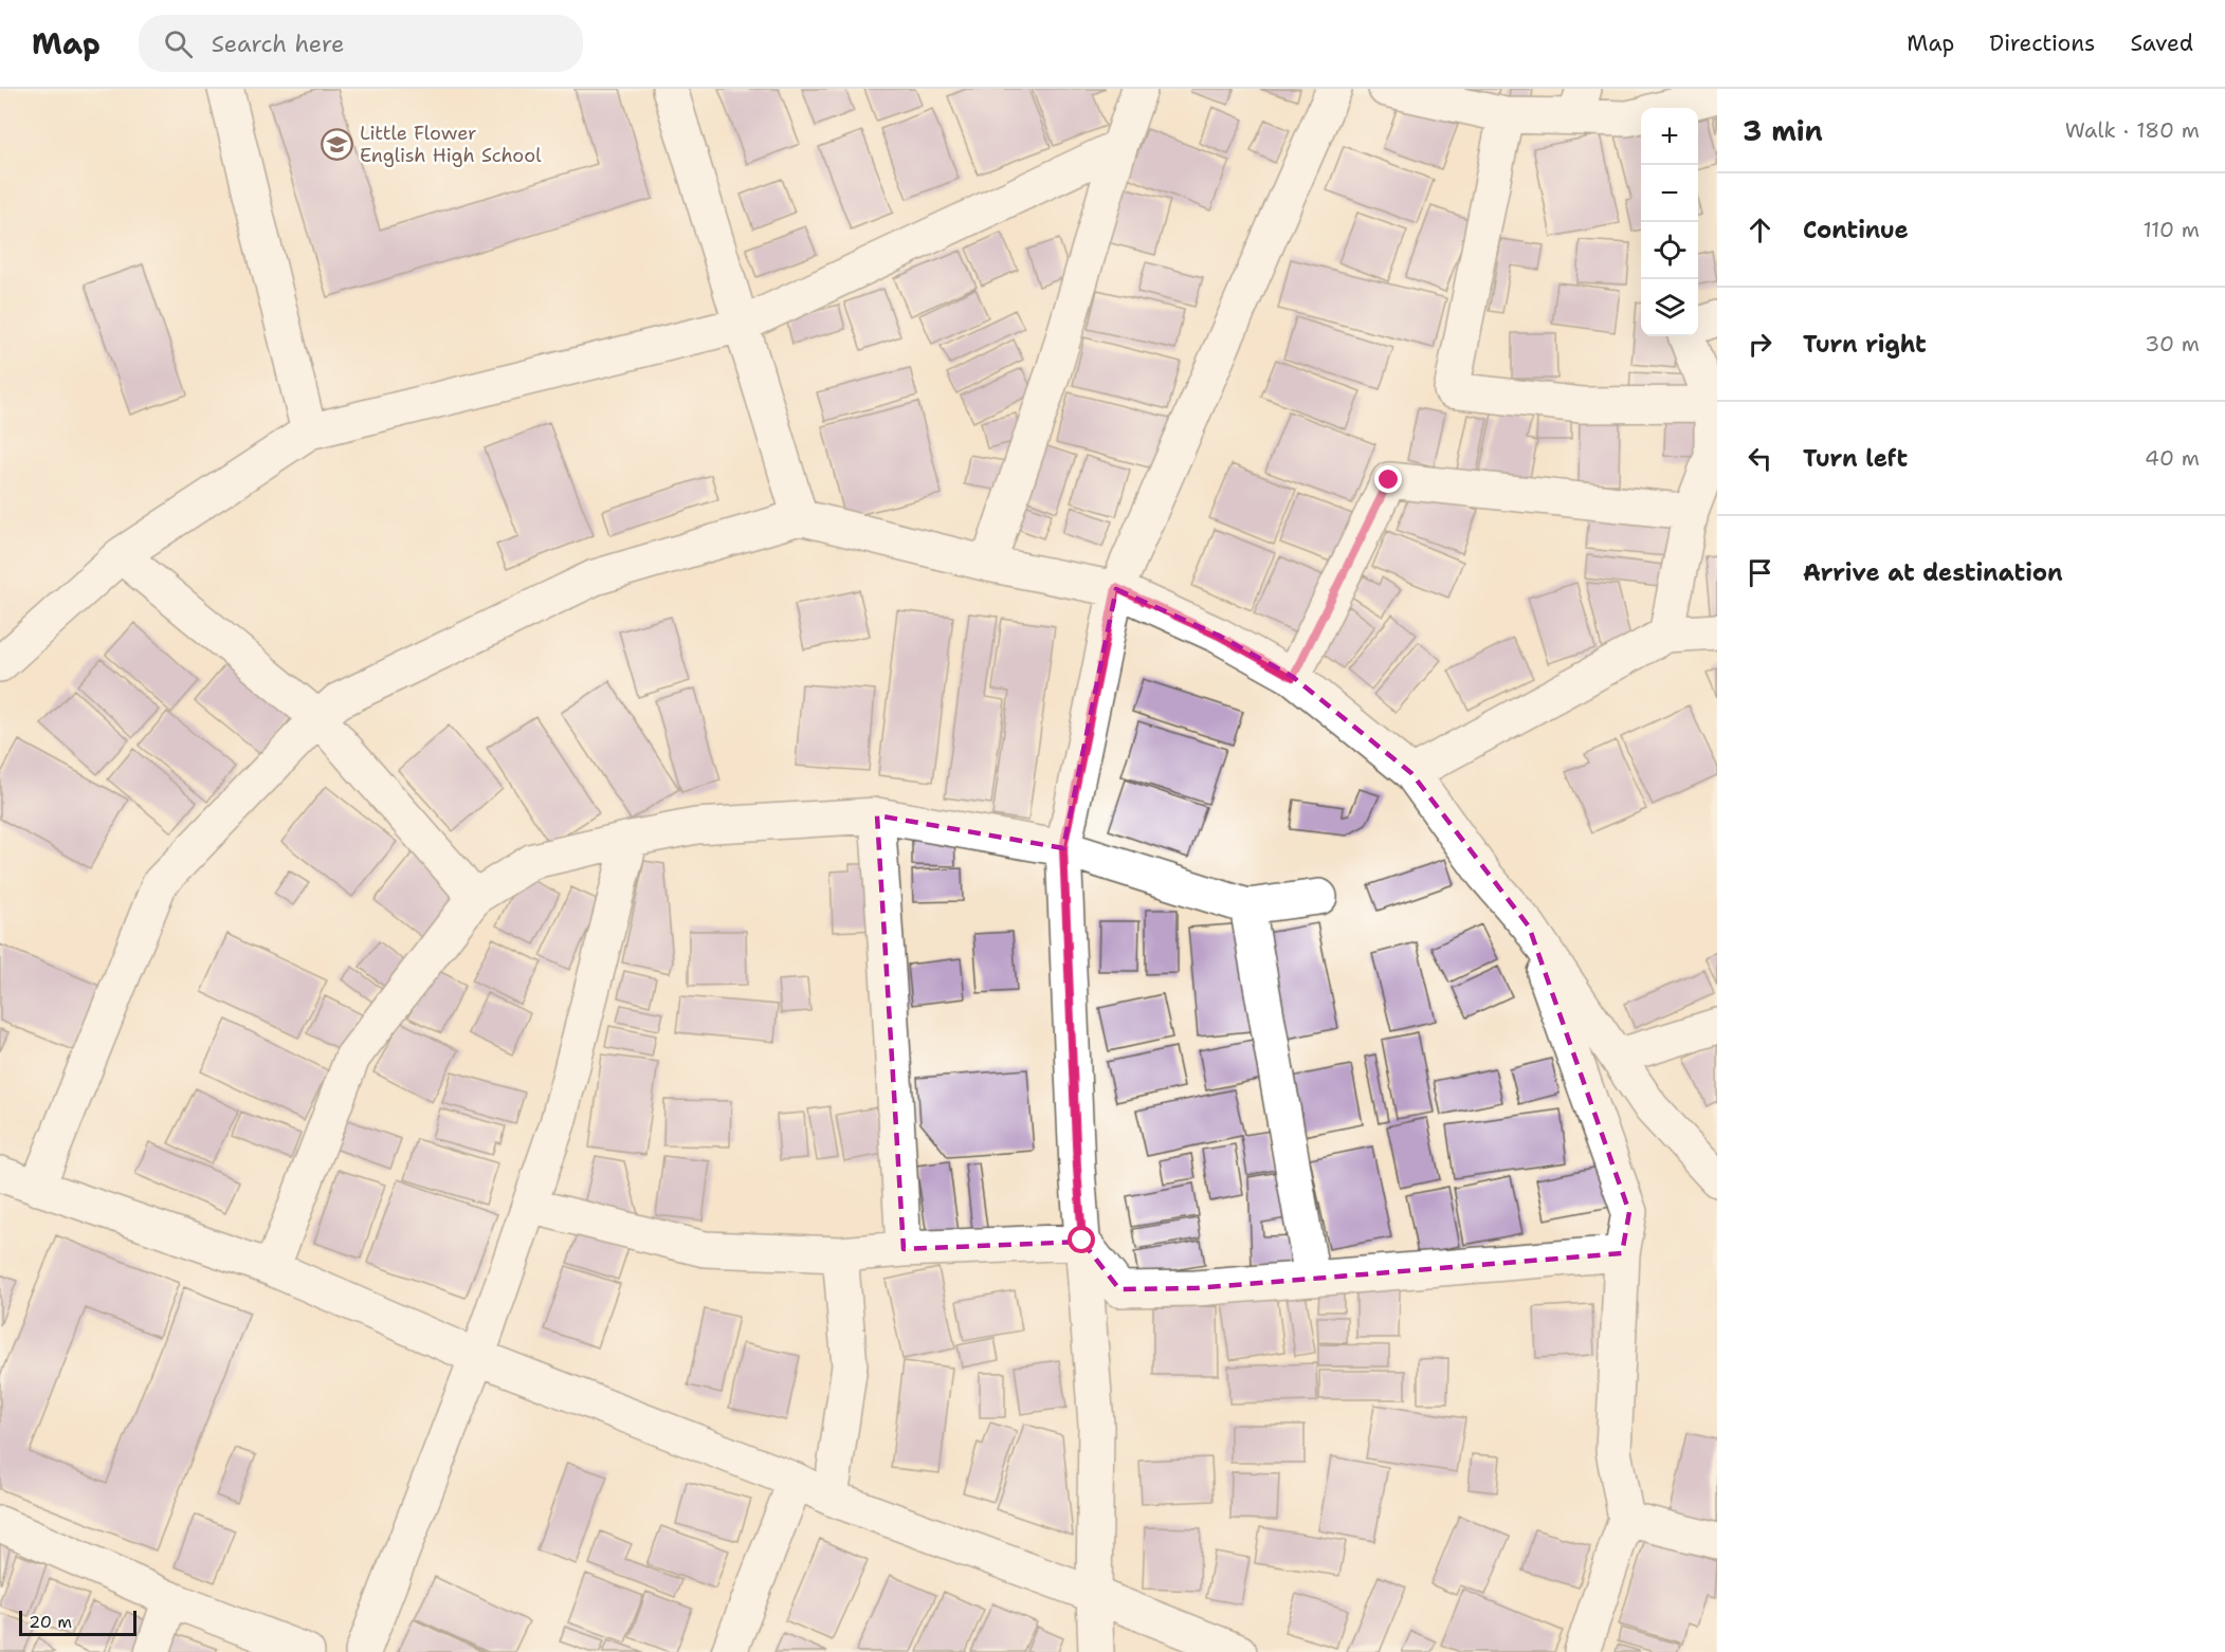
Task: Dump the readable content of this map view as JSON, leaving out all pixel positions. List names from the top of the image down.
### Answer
{
  "places": {
    "school or university": ["Little Flower English High School"]
  },
  "scale_bar": "20 m",
  "page": {
    "header": "Map",
    "search": "Search here",
    "nav": ["Map", "Directions", "Saved"],
    "heading": ["3 min", "Walk · 180 m"],
    "map_buttons": ["+", "−"],
    "list": [
      ["Continue", "110 m"],
      ["Turn right", "30 m"],
      ["Turn left", "40 m"],
      "Arrive at destination"
    ],
    "scale": "20 m"
  }
}
